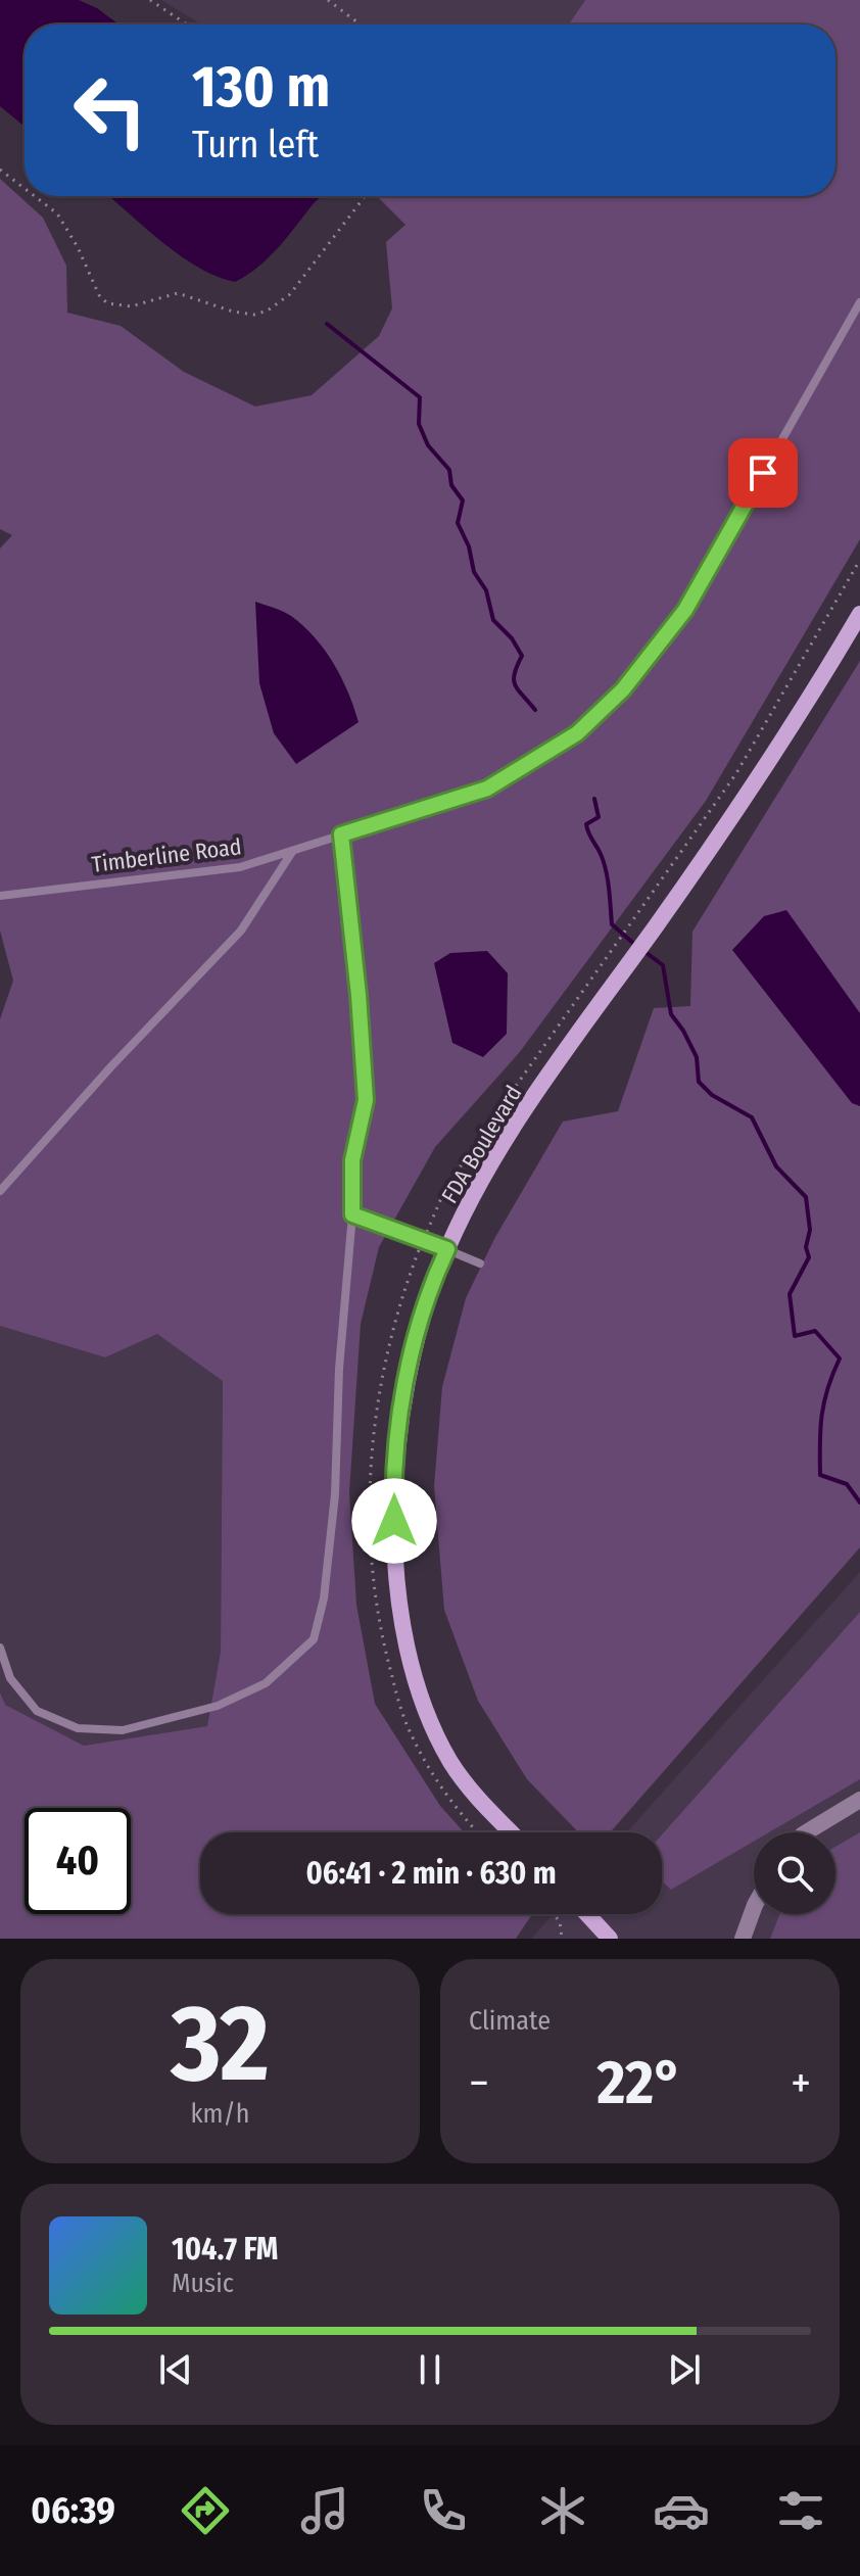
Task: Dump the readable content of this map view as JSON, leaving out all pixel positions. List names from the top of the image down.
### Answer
{
  "streets": {
    "street": ["FDA Boulevard"],
    "lane": ["Timberline Road"]
  },
  "page": {
    "turn": ["130 m", "Turn left"],
    "limit": "40",
    "trip": "06:41 · 2 min · 630 m",
    "tile": [
      ["32", "km/h"],
      "Climate"
    ],
    "heat": ["−", "22°", "+"],
    "song": ["104.7 FM", "Music"],
    "tabs": "06:39"
  }
}
